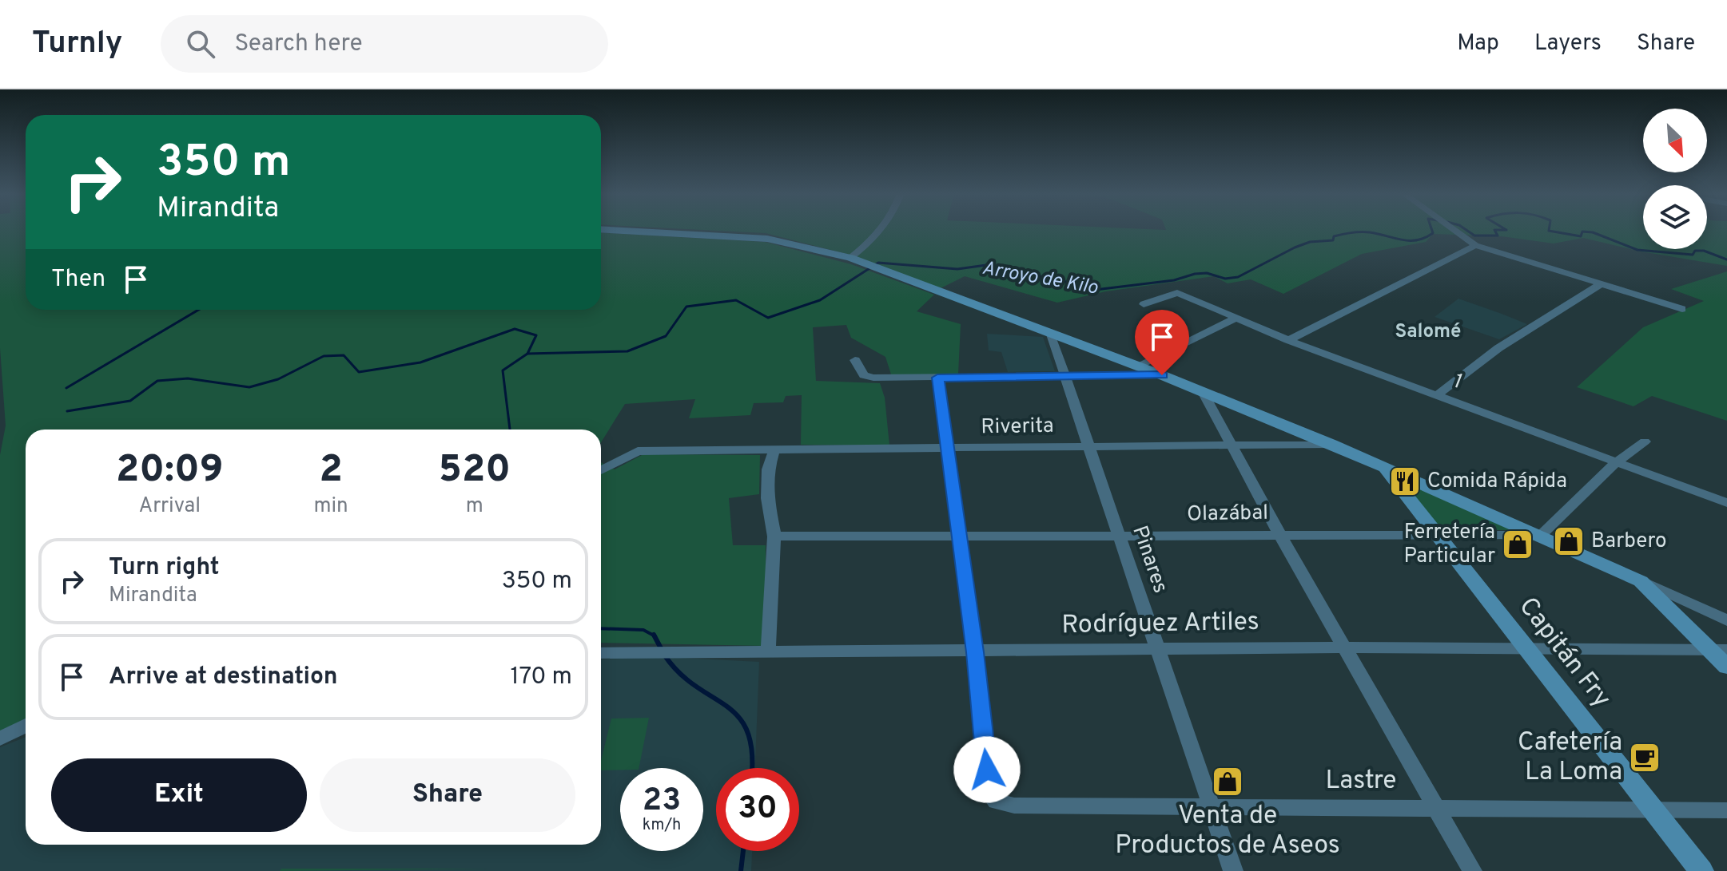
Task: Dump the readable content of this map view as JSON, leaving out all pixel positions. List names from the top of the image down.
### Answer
{
  "streets": {
    "street": [
      "1",
      "Riverita",
      "Olazábal",
      "Pinares",
      "Rodríguez Artiles",
      "Capitán Fry",
      "Lastre"
    ]
  },
  "crossings": [
    ["Riverita", "Pinares"],
    ["Olazábal", "Pinares"],
    ["Olazábal", "Capitán Fry"],
    ["Pinares", "Rodríguez Artiles"],
    ["Pinares", "Lastre"],
    ["Rodríguez Artiles", "Capitán Fry"],
    ["Rodríguez Artiles", "Lastre"],
    ["Capitán Fry", "Lastre"]
  ],
  "districts": ["Salomé"],
  "water": ["Arroyo de Kilo"],
  "places": {
    "restaurant": ["Comida Rápida"],
    "shop": ["Barbero", "Ferretería Particular", "Venta de Productos de Aseos"],
    "cafe": ["Cafetería La Loma"]
  },
  "north": "bottom right",
  "page": {
    "header": "Turnly",
    "search": "Search here",
    "nav": ["Map", "Layers", "Share"],
    "turn": ["350 m", "Mirandita"],
    "then": "Then",
    "eta": [
      "20:09",
      "Arrival",
      "2",
      "min",
      "520",
      "m"
    ],
    "list": [
      {
        "name": "Turn right",
        "note": "Mirandita",
        "value": "350 m"
      },
      {
        "name": "Arrive at destination",
        "value": "170 m"
      }
    ],
    "buttons": ["Exit", "Share"],
    "speed": "23 km/h",
    "limit": "30"
  }
}
